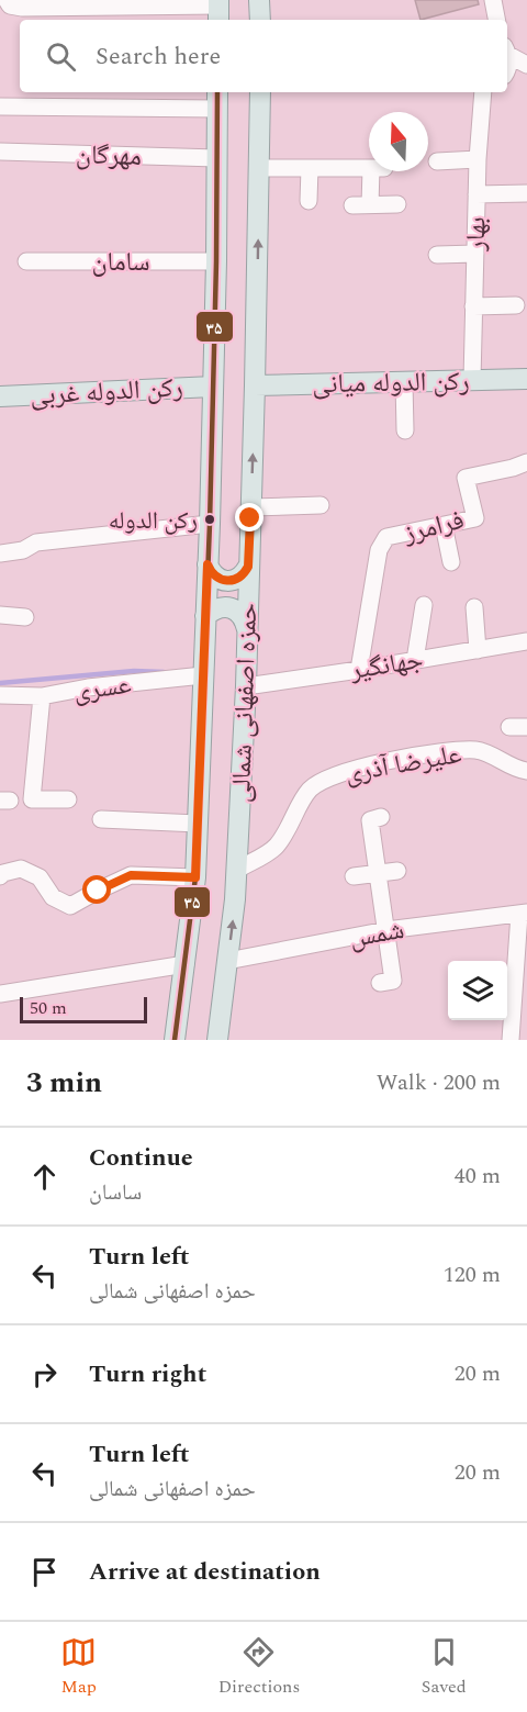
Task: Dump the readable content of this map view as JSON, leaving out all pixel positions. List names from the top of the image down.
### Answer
{
  "streets": {
    "main road": ["رکن الدوله میانی", "رکن الدوله غربی", "حمزه اصفهانی شمالی"],
    "street": [
      "مهرگان",
      "بهار",
      "سامان",
      "فرامرز",
      "جهانگیر",
      "عسری",
      "علیرضا آذری",
      "شمس"
    ]
  },
  "crossings": [
    ["مهرگان", "حمزه اصفهانی شمالی"],
    ["بهار", "رکن الدوله میانی"],
    ["سامان", "حمزه اصفهانی شمالی"],
    ["رکن الدوله میانی", "حمزه اصفهانی شمالی"],
    ["رکن الدوله غربی", "حمزه اصفهانی شمالی"],
    ["فرامرز", "جهانگیر"],
    ["جهانگیر", "حمزه اصفهانی شمالی"],
    ["عسری", "حمزه اصفهانی شمالی"],
    ["حمزه اصفهانی شمالی", "علیرضا آذری"],
    ["حمزه اصفهانی شمالی", "شمس"]
  ],
  "places": ["رکن الدوله"],
  "lines": ["transit line ۳۵"],
  "scale_bar": "50 m",
  "north": "top",
  "page": {
    "search": "Search here",
    "scale": "50 m",
    "heading": ["3 min", "Walk · 200 m"],
    "list": [
      ["Continue", "ساسان", "40 m"],
      ["Turn left", "حمزه اصفهانی شمالی", "120 m"],
      ["Turn right", "20 m"],
      ["Turn left", "حمزه اصفهانی شمالی", "20 m"],
      "Arrive at destination"
    ],
    "nav": ["Map", "Directions", "Saved"]
  }
}
